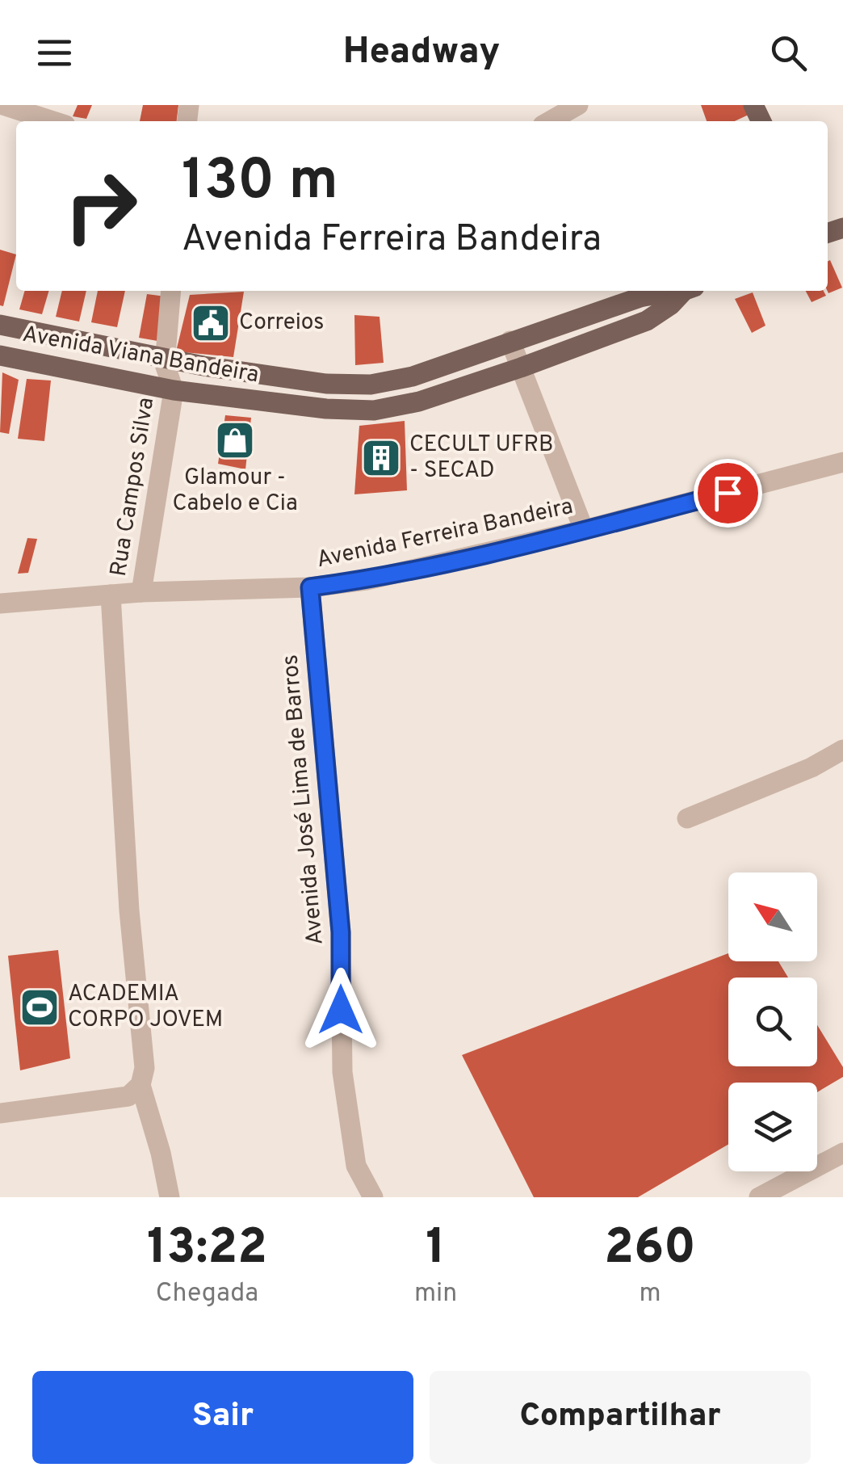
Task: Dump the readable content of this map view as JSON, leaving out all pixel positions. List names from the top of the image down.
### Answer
{
  "streets": {
    "main road": ["Avenida Viana Bandeira"],
    "street": ["Rua Campos Silva", "Avenida Ferreira Bandeira", "Avenida José Lima de Barros"]
  },
  "crossings": [
    ["Avenida Viana Bandeira", "Rua Campos Silva"],
    ["Rua Campos Silva", "Avenida Ferreira Bandeira"],
    ["Avenida Ferreira Bandeira", "Avenida José Lima de Barros"]
  ],
  "places": {
    "public building": ["Correios"],
    "shop": ["Glamour - Cabelo e Cia"],
    "building": ["CECULT UFRB - SECAD"],
    "sports": ["ACADEMIA CORPO JOVEM"]
  },
  "north": "top left",
  "page": {
    "header": "Headway",
    "turn": ["130 m", "Avenida Ferreira Bandeira"],
    "eta": [
      "13:22",
      "Chegada",
      "1",
      "min",
      "260",
      "m"
    ],
    "buttons": ["Sair", "Compartilhar"]
  }
}
